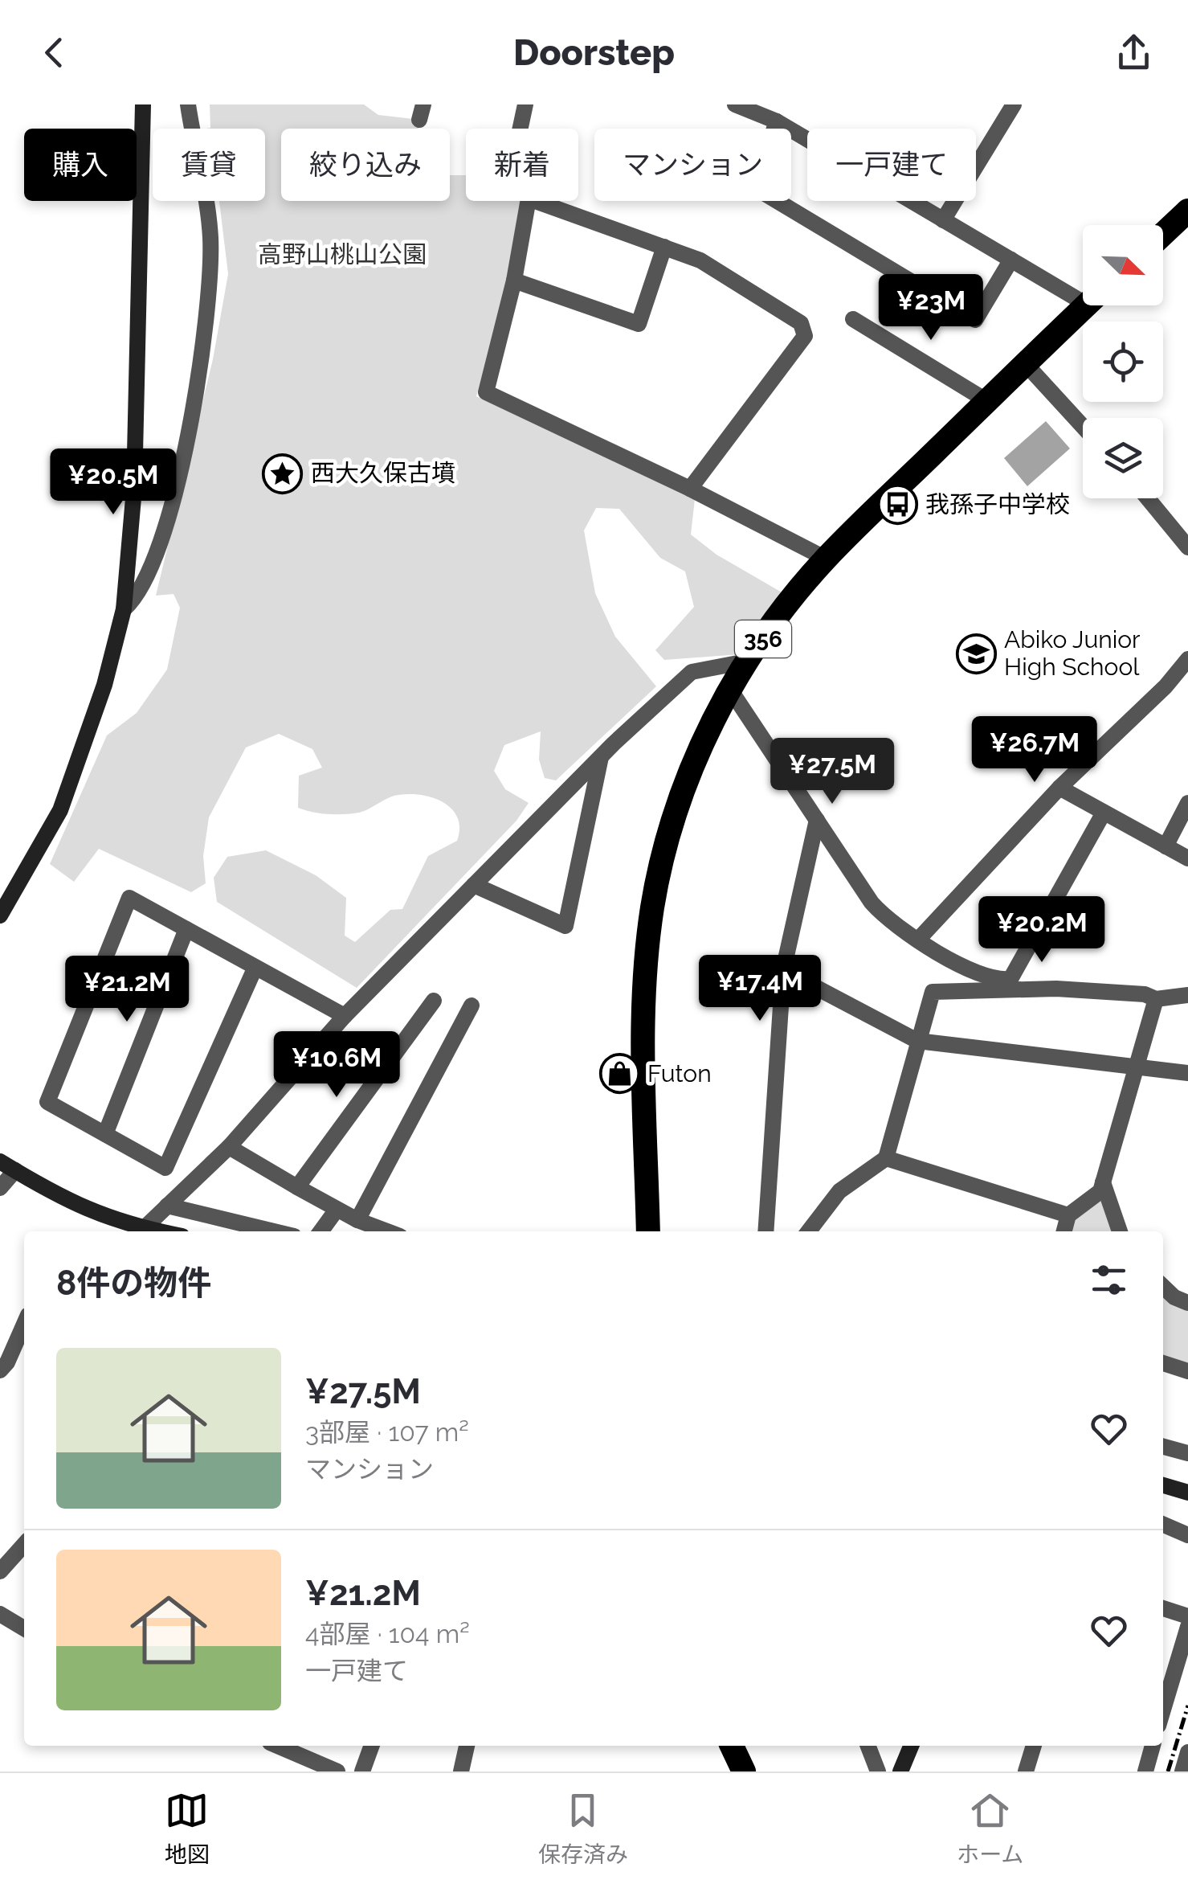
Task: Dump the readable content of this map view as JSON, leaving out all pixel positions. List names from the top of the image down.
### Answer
{
  "streets": {
    "highway": ["356"]
  },
  "parks": ["高野山桃山公園"],
  "places": {
    "place": ["西大久保古墳"],
    "bus stop": ["我孫子中学校"],
    "school or university": ["Abiko Junior High School"],
    "shop": ["Futon"]
  },
  "north": "bottom right",
  "page": {
    "header": "Doorstep",
    "chip": [
      "購入",
      "賃貸",
      "絞り込み",
      "新着",
      "マンション",
      "一戸建て"
    ],
    "price": [
      "¥23M",
      "¥20.5M",
      "¥26.7M",
      "¥27.5M",
      "¥20.2M",
      "¥17.4M",
      "¥21.2M",
      "¥10.6M"
    ],
    "heading": "8件の物件",
    "list": [
      {
        "name": "¥27.5M",
        "note": "3部屋 · 107 m² · マンション"
      },
      {
        "name": "¥21.2M",
        "note": "4部屋 · 104 m² · 一戸建て"
      }
    ],
    "tabs": ["地図", "保存済み", "ホーム"]
  }
}
